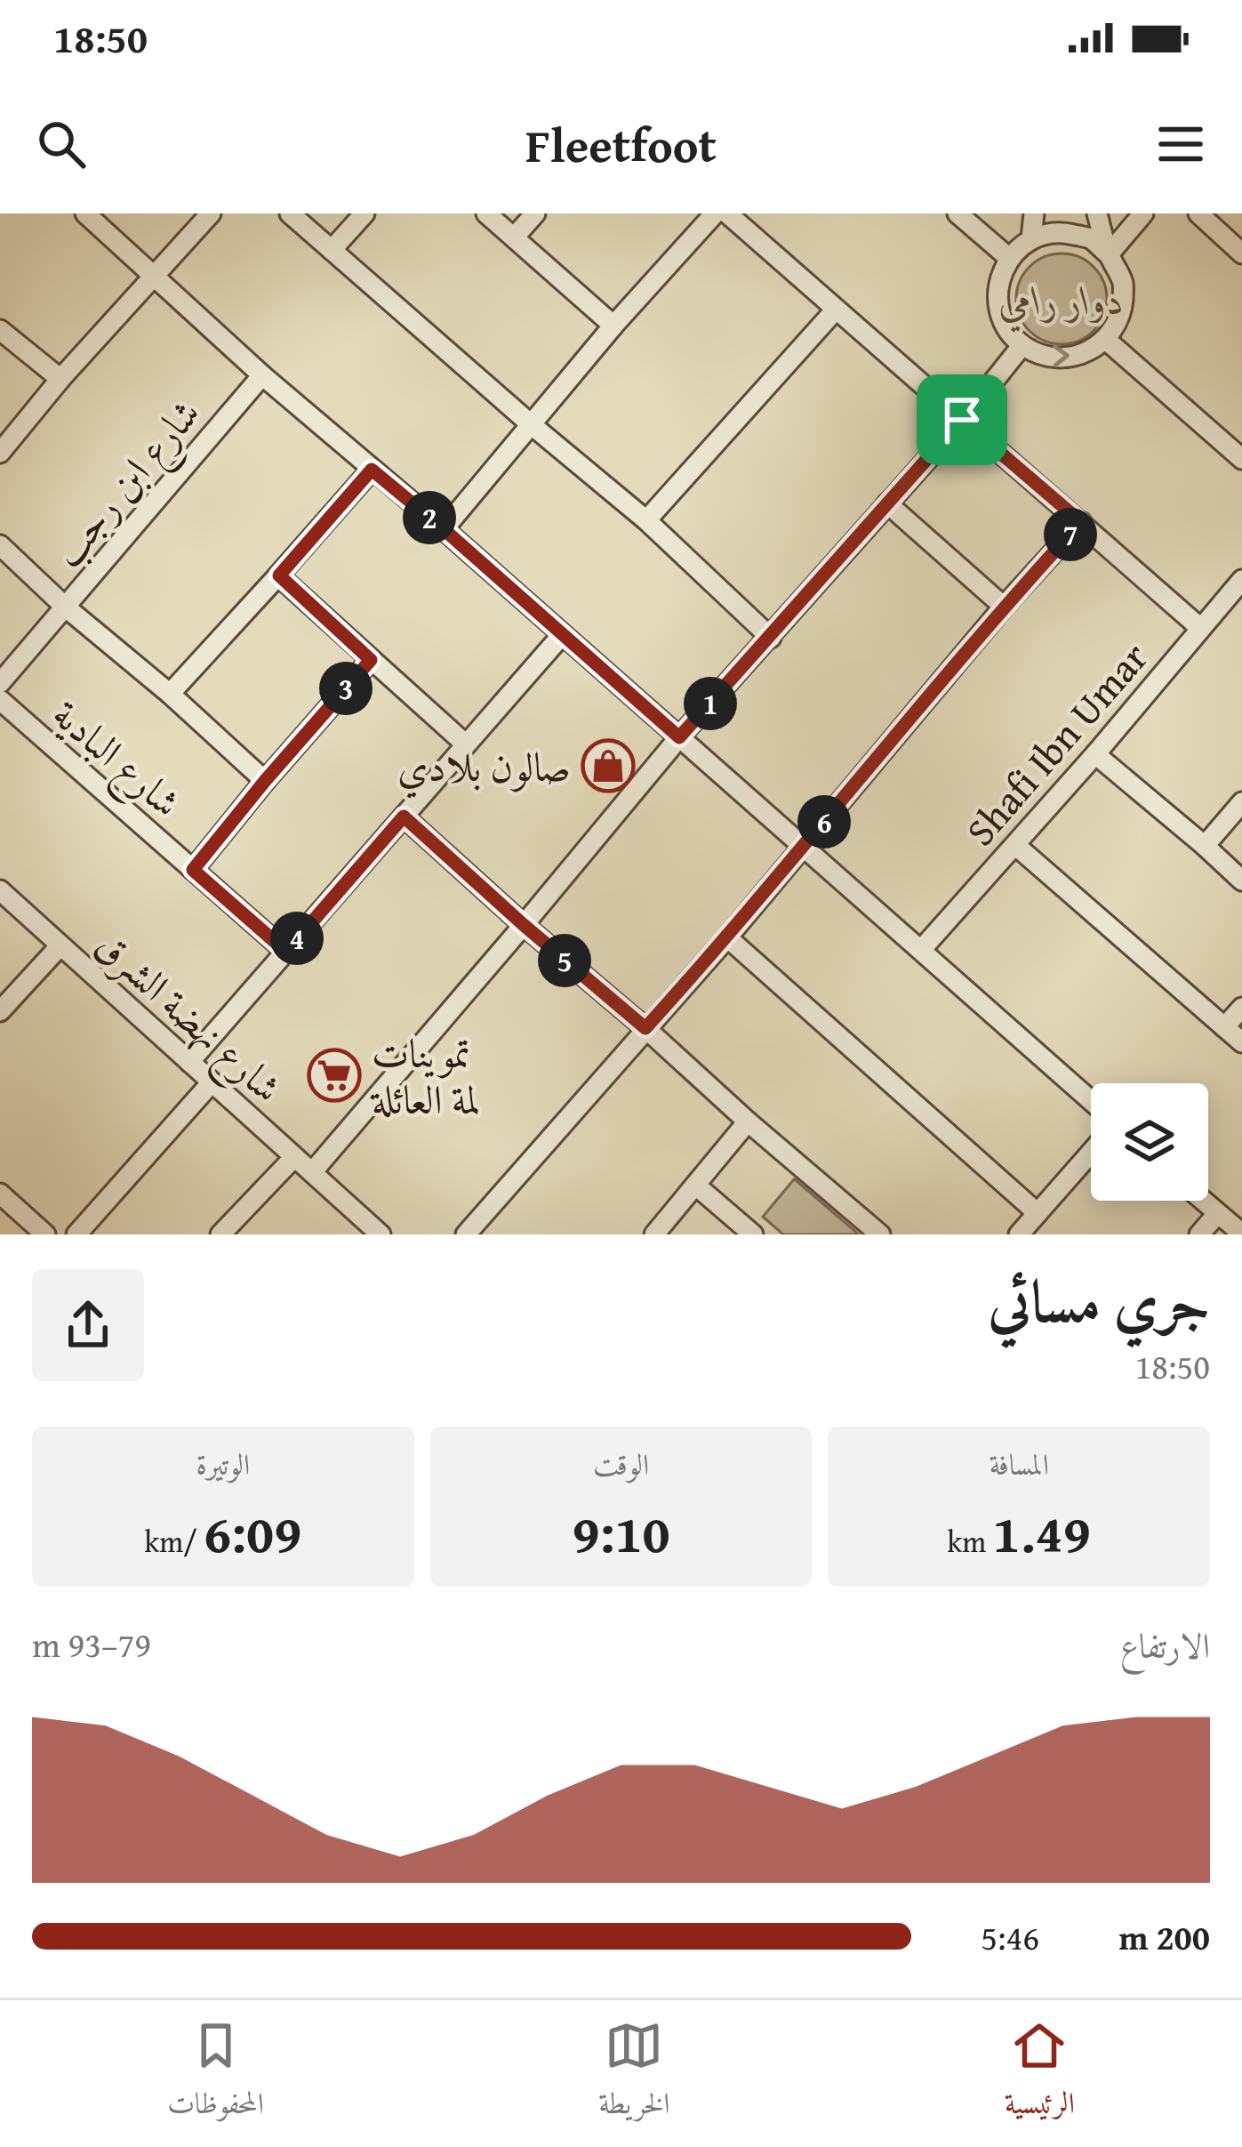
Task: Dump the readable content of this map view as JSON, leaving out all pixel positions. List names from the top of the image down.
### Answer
{
  "streets": {
    "street": [
      "شارع ابن رجب",
      "Shafi Ibn Umar",
      "شارع البادية",
      "شارع نهضة الشرق"
    ]
  },
  "parks": ["دوار رامي"],
  "places": {
    "shop": ["صالون بلادي"],
    "supermarket": ["تموينات لمة العائلة"]
  },
  "page": {
    "status": "18:50",
    "header": "Fleetfoot",
    "pins": [
      "2",
      "7",
      "3",
      "1",
      "6",
      "4",
      "5"
    ],
    "heading": ["جري مسائي", "18:50"],
    "stats": [
      ["المسافة", "1.49 km"],
      ["الوقت", "9:10"],
      ["الوتيرة", "6:09 /km"]
    ],
    "chart": ["الارتفاع", "79–93 m"],
    "list": [
      {
        "name": "200 m",
        "note": "5:46"
      }
    ],
    "tabs": ["الرئيسية", "الخريطة", "المحفوظات"]
  }
}
